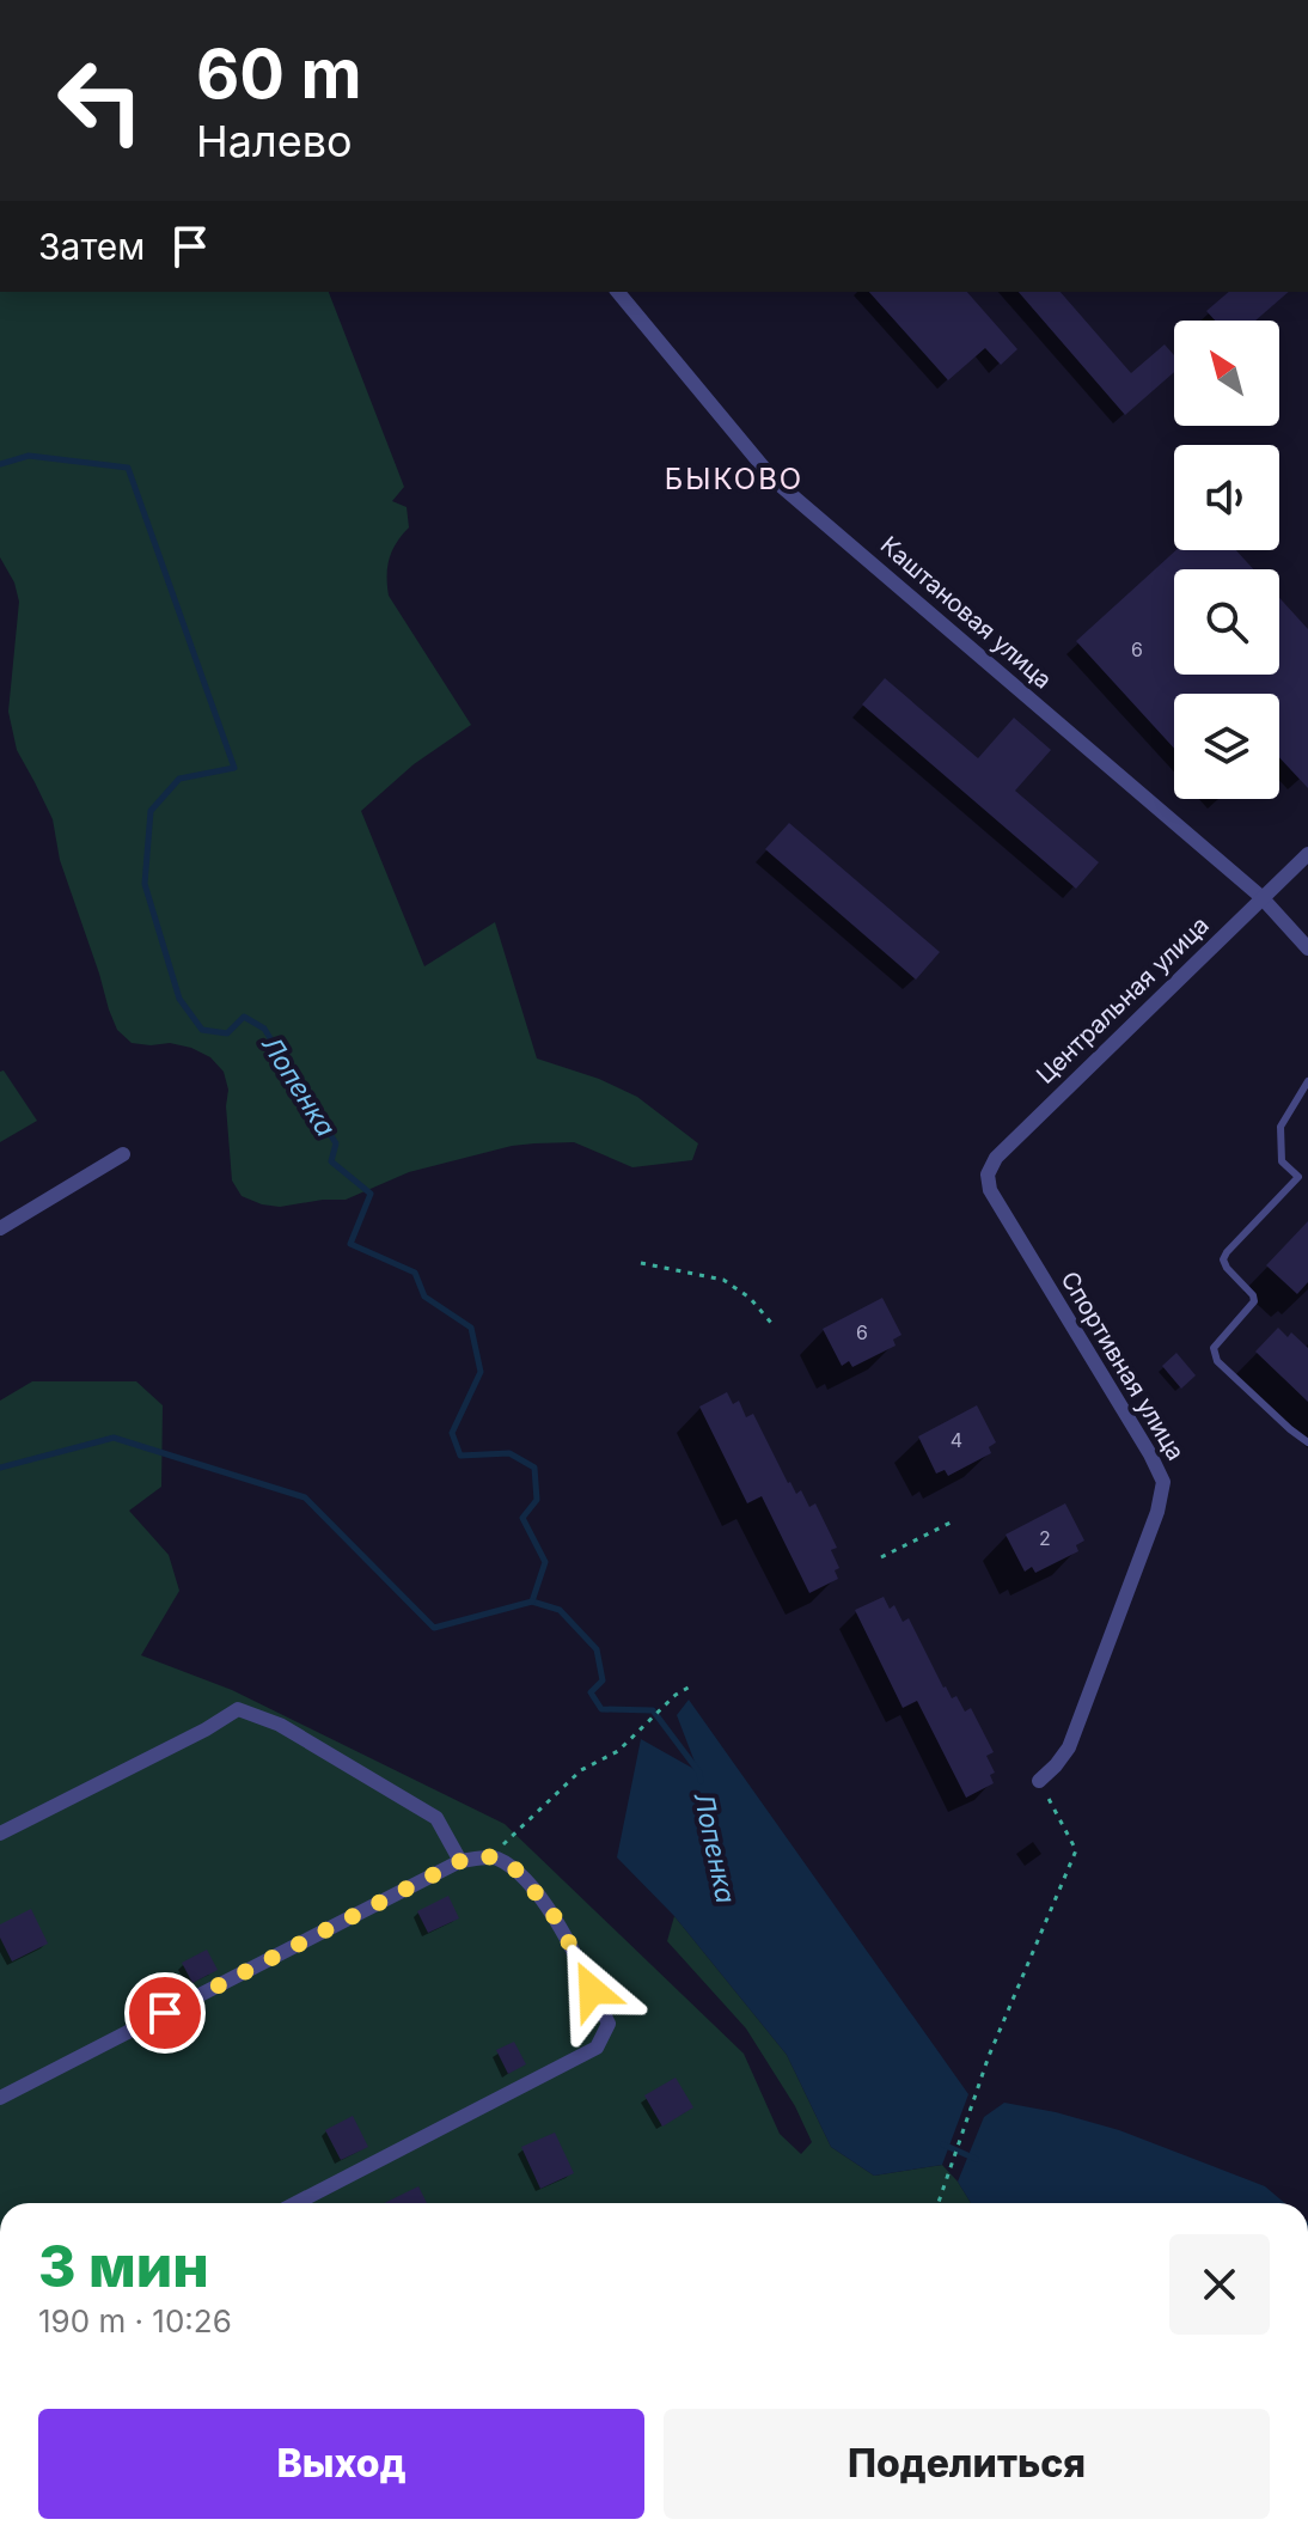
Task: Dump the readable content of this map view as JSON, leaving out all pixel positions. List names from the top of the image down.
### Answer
{
  "streets": {
    "street": ["Каштановая улица", "Центральная улица", "Спортивная улица"]
  },
  "crossings": [
    ["Каштановая улица", "Центральная улица"],
    ["Центральная улица", "Спортивная улица"]
  ],
  "districts": ["БЫКОВО"],
  "water": ["Лопенка"],
  "house_numbers": [
    "6",
    "6",
    "4",
    "2"
  ],
  "north": "top left",
  "page": {
    "turn": ["60 m", "Налево"],
    "then": "Затем",
    "heading": ["3 мин", "190 m · 10:26"],
    "buttons": ["Выход", "Поделиться"]
  }
}
